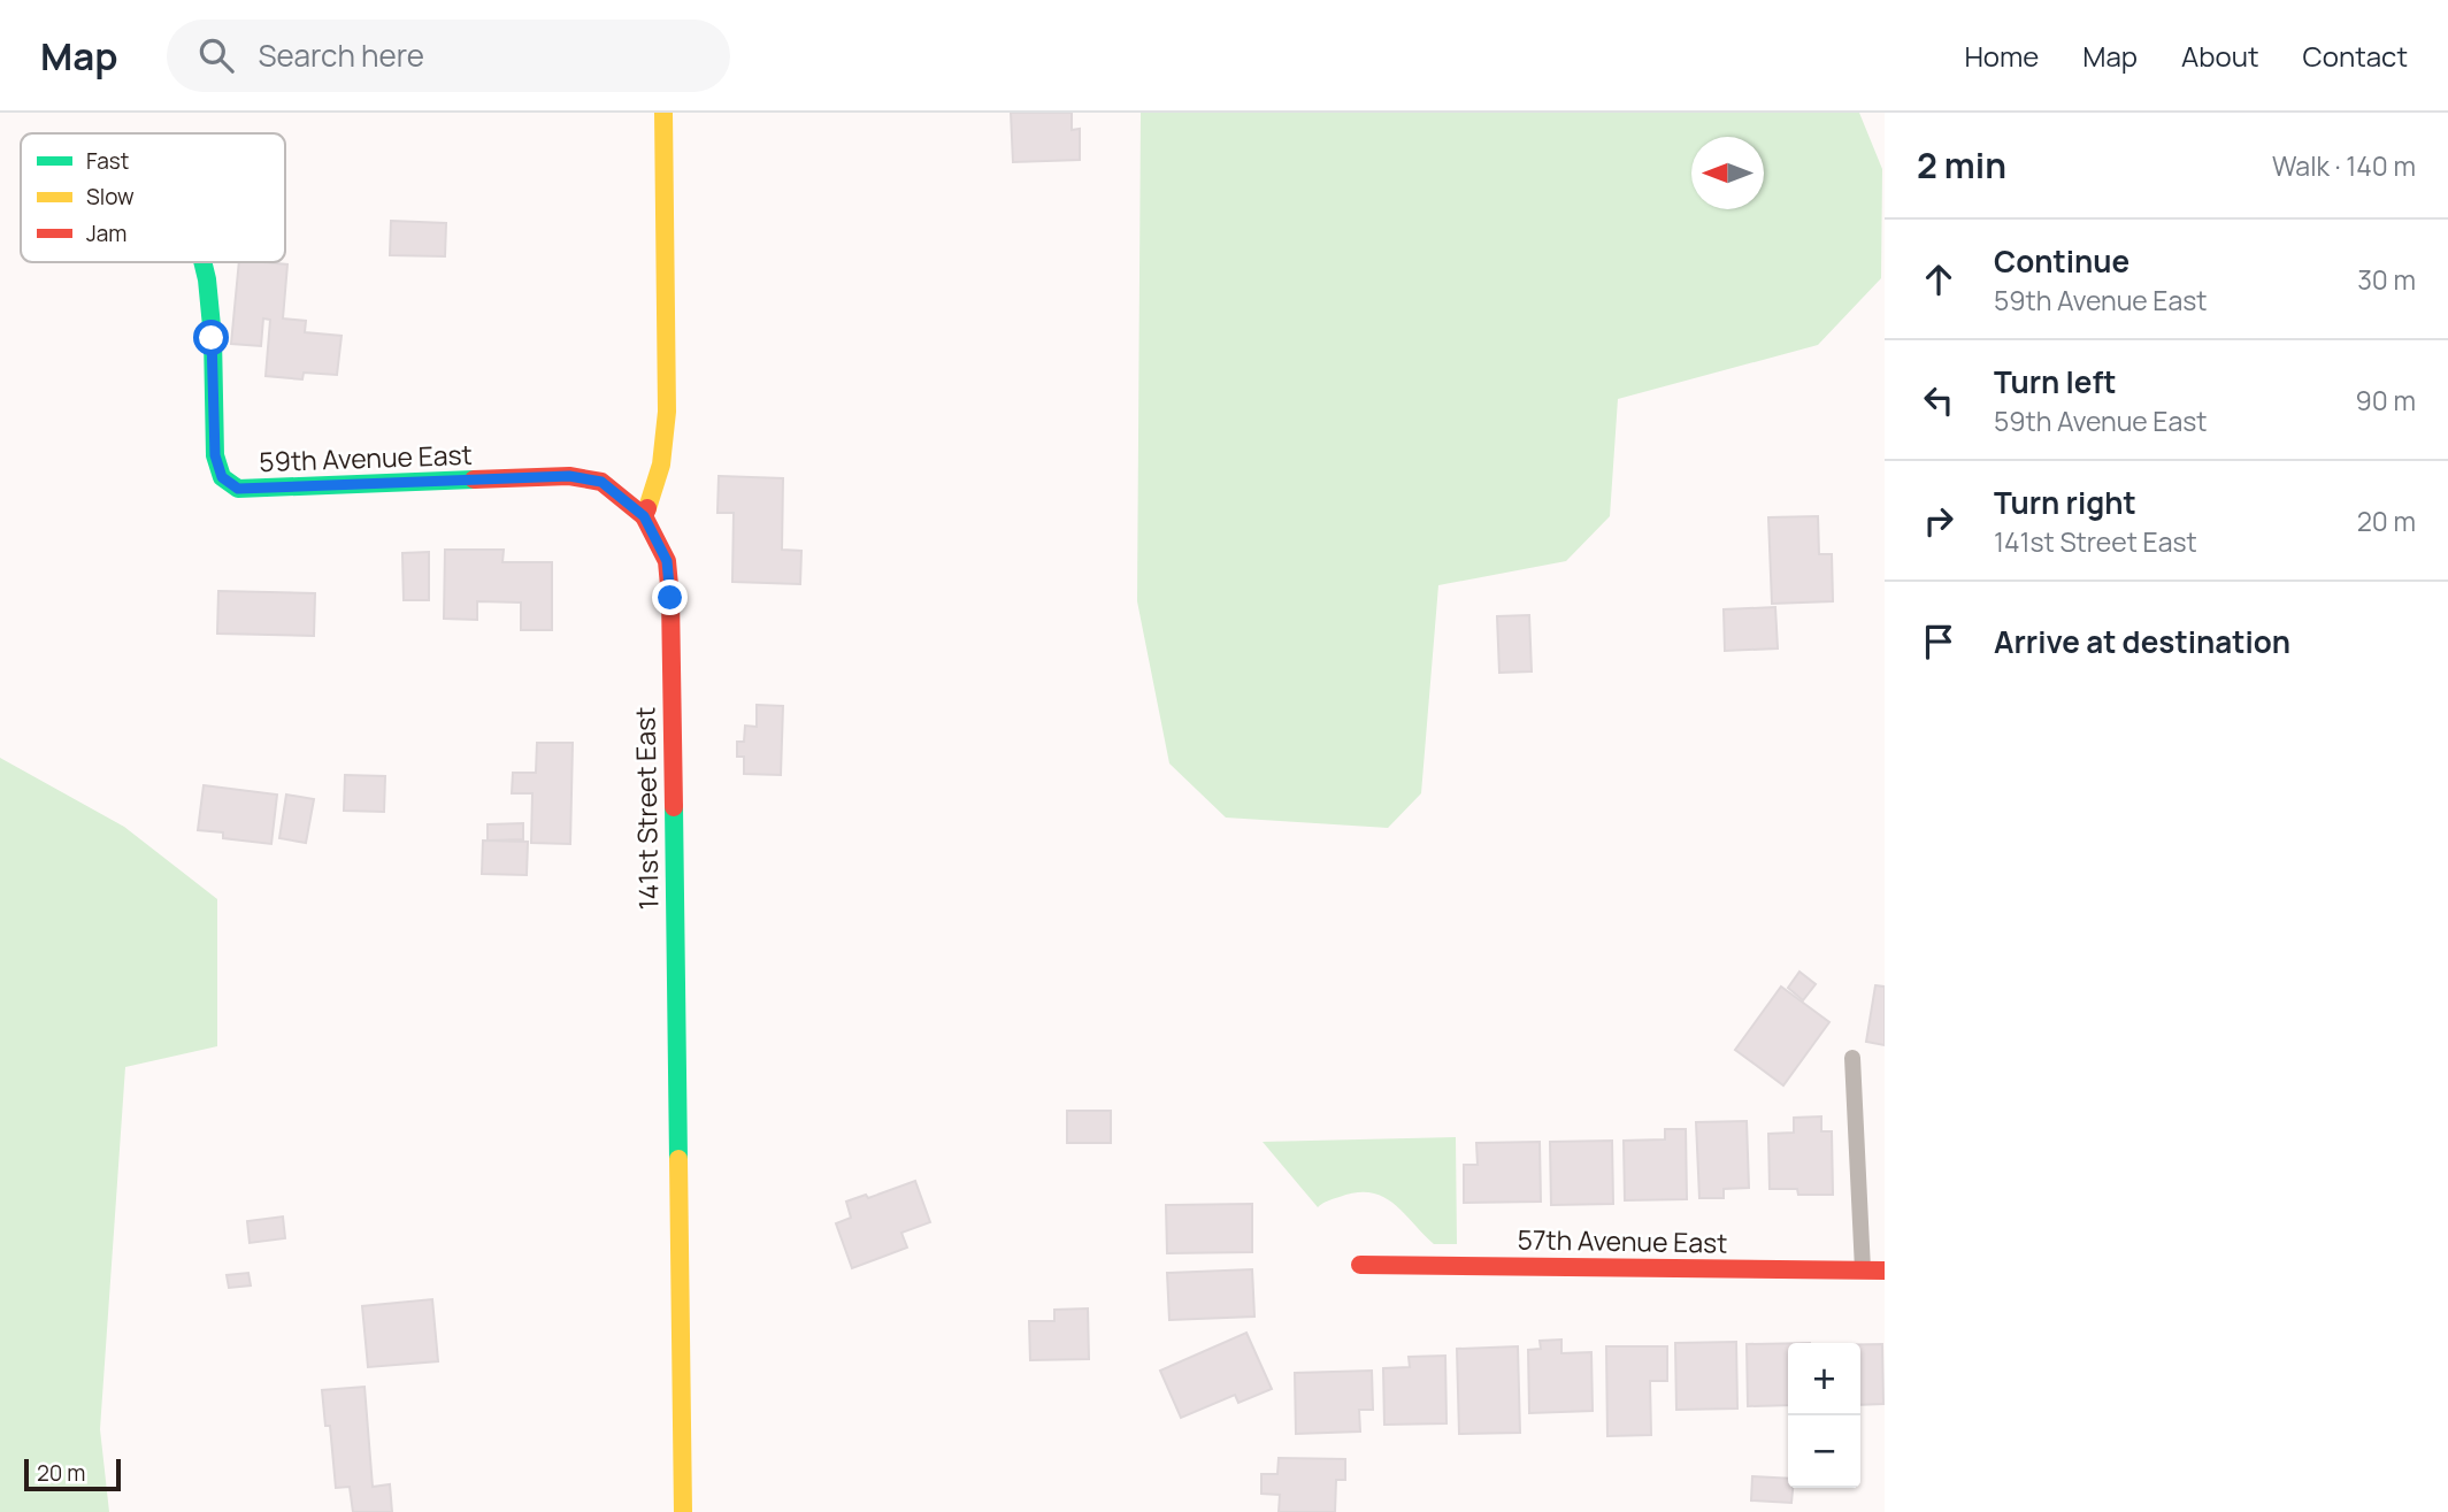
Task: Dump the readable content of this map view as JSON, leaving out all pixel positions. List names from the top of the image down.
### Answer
{
  "streets": {
    "street": ["59th Avenue East", "141st Street East", "57th Avenue East"]
  },
  "crossings": [
    ["59th Avenue East", "141st Street East"]
  ],
  "legend": ["Fast", "Slow", "Jam"],
  "scale_bar": "20 m",
  "north": "left",
  "page": {
    "header": "Map",
    "search": "Search here",
    "nav": [
      "Home",
      "Map",
      "About",
      "Contact"
    ],
    "heading": ["2 min", "Walk · 140 m"],
    "list": [
      ["Continue", "59th Avenue East", "30 m"],
      ["Turn left", "59th Avenue East", "90 m"],
      ["Turn right", "141st Street East", "20 m"],
      "Arrive at destination"
    ],
    "map_buttons": ["+", "−"],
    "scale": "20 m"
  }
}
